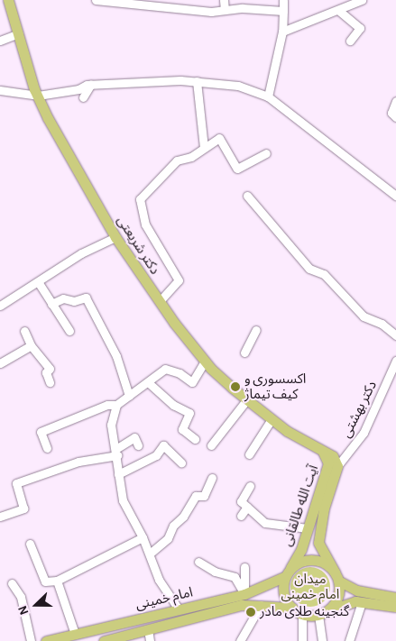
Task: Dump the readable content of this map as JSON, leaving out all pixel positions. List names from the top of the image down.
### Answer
{
  "streets": {
    "main road": ["دکتر شریعتی", "آیت الله طالقانی", "امام خمینی"],
    "street": ["دکتر بهشتی"]
  },
  "crossings": [
    ["دکتر شریعتی", "آیت الله طالقانی"],
    ["دکتر بهشتی", "آیت الله طالقانی"],
    ["آیت الله طالقانی", "امام خمینی"]
  ],
  "parks": ["میدان امام خمینی"],
  "places": ["اکسسوری و کیف تیماژ", "گنجینه طلای مادر"],
  "north": "left"
}
